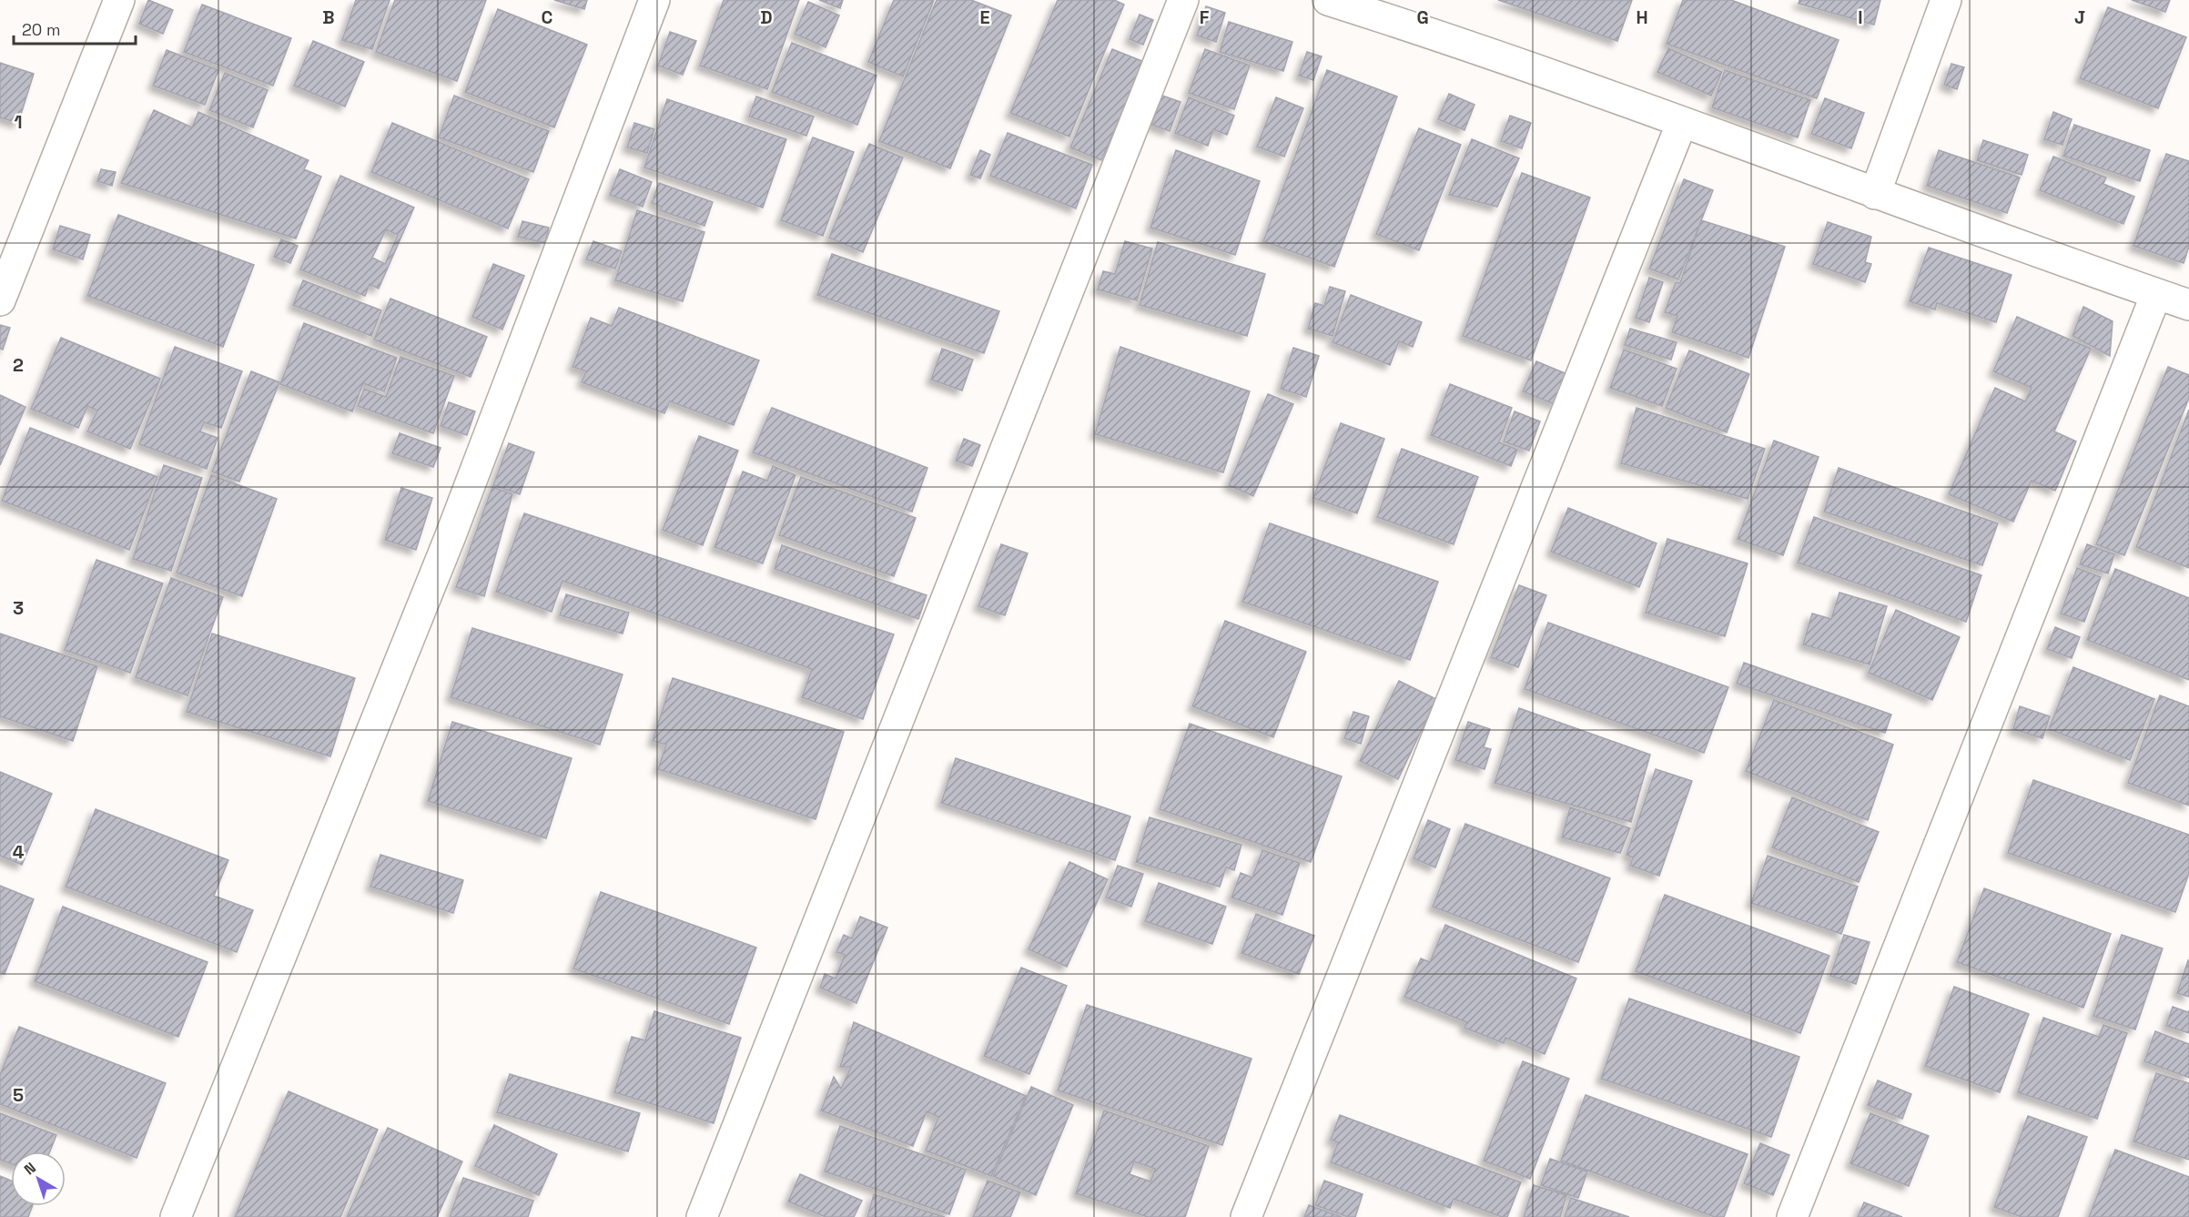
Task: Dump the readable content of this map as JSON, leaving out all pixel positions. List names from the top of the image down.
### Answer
{
  "scale_bar": "20 m",
  "north": "top left",
  "grid": {
    "columns": [
      "B",
      "C",
      "D",
      "E",
      "F",
      "G",
      "H",
      "I",
      "J"
    ],
    "rows": [
      "1",
      "2",
      "3",
      "4",
      "5"
    ]
  }
}
